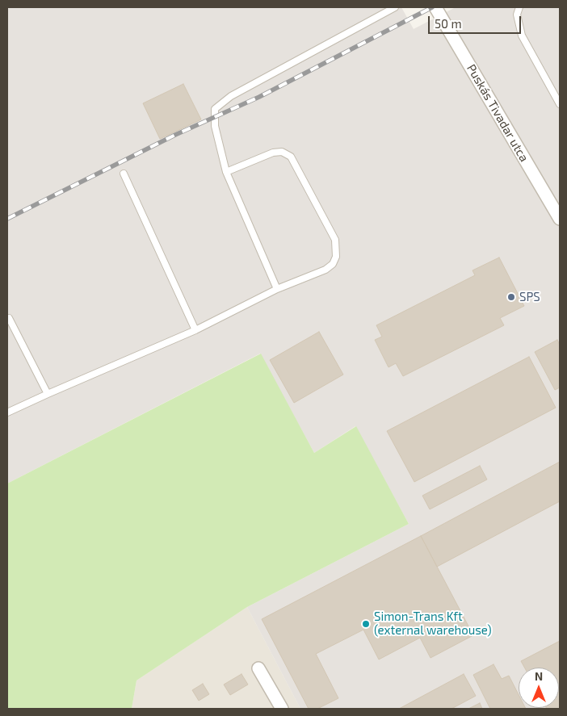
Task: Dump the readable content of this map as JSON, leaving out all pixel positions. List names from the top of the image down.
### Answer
{
  "streets": {
    "street": ["Puskás Tivadar utca"]
  },
  "places": ["SPS", "Simon-Trans Kft (external warehouse)"],
  "scale_bar": "50 m",
  "north": "top"
}
